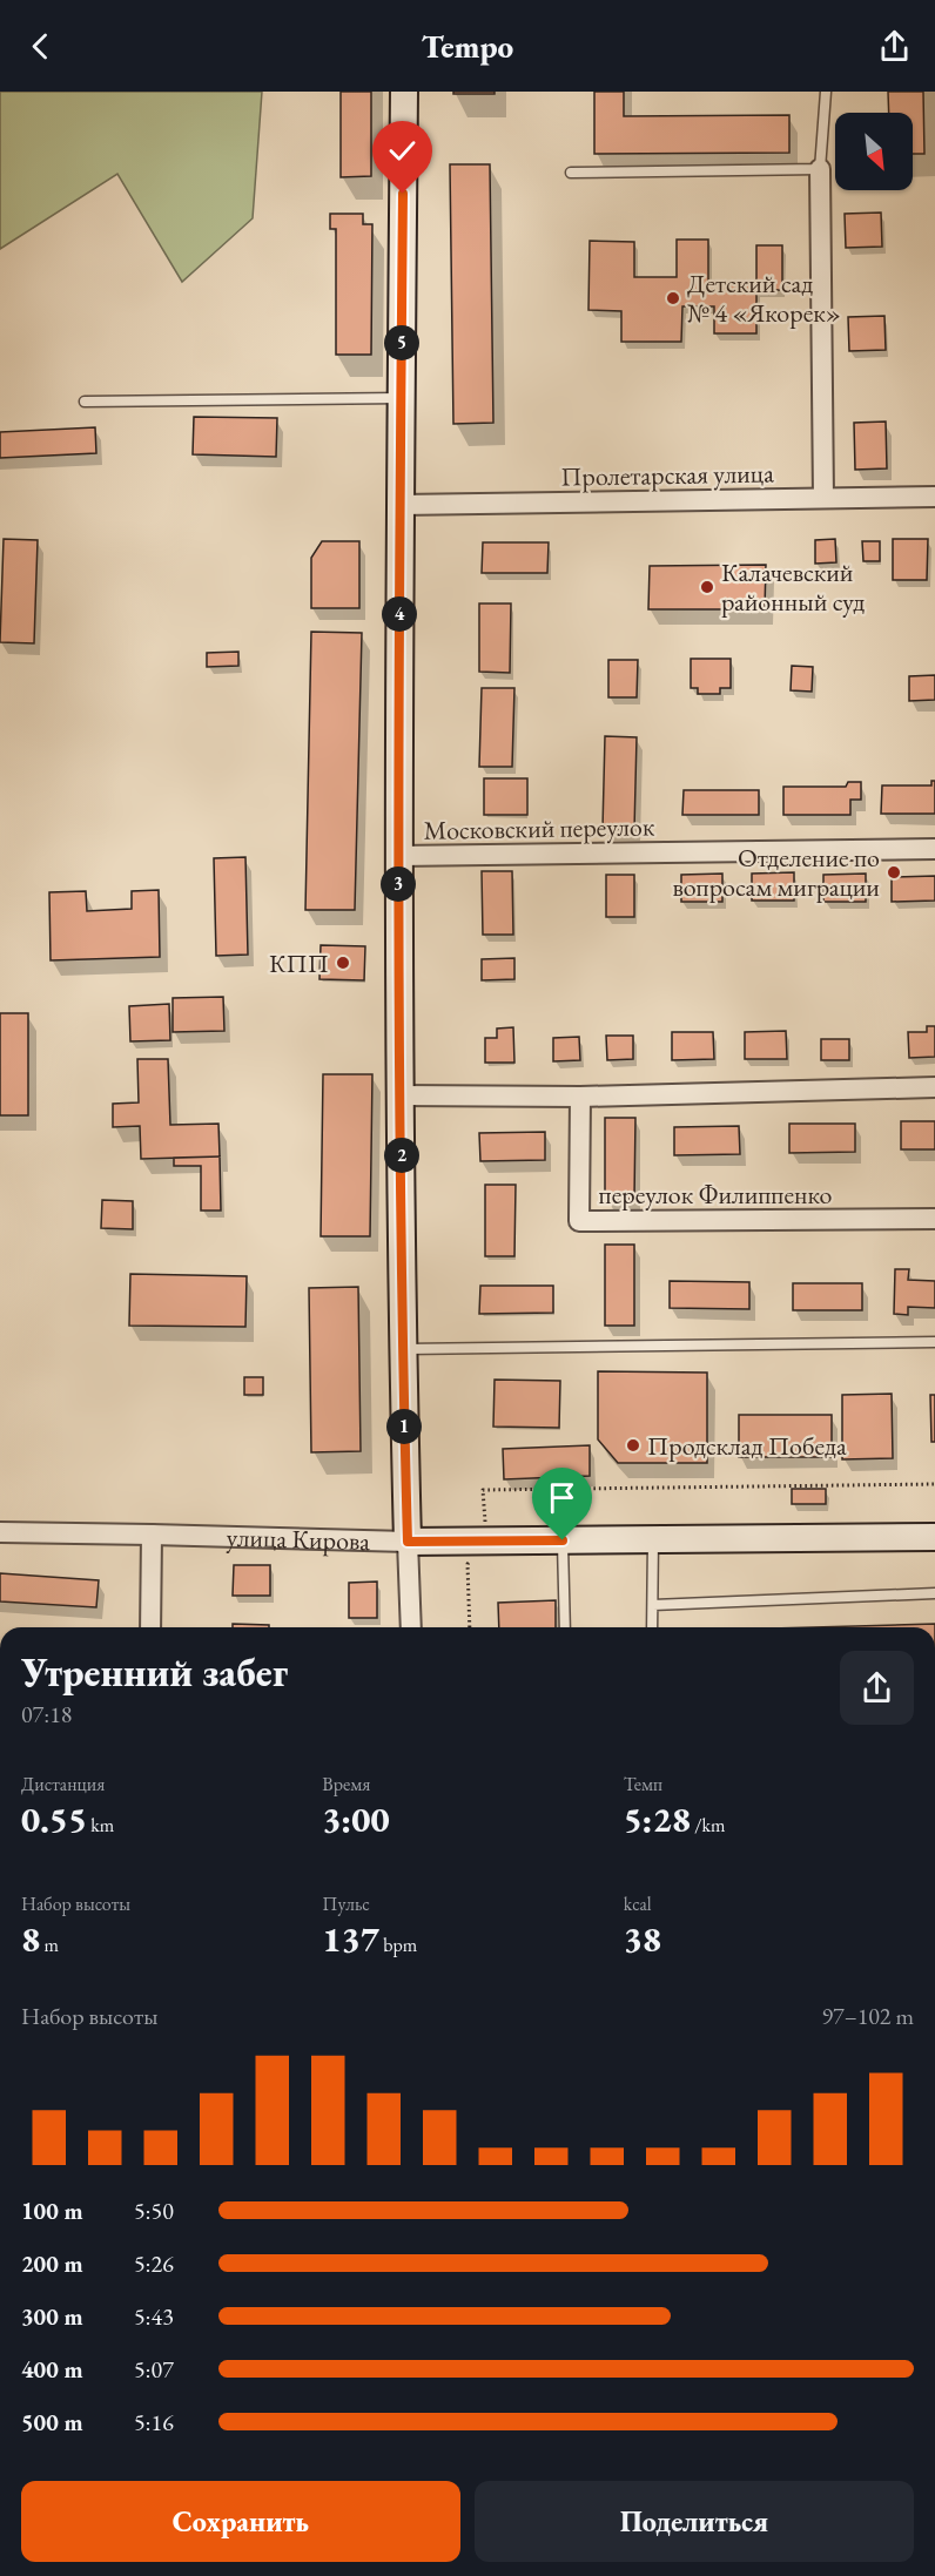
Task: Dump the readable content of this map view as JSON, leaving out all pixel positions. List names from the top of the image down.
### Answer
{
  "streets": {
    "street": [
      "Пролетарская улица",
      "Московский переулок",
      "переулок Филиппенко",
      "улица Кирова"
    ]
  },
  "places": [
    "Детский сад № 4 «Якорек»",
    "Калачевский районный суд",
    "Отделение по вопросам миграции",
    "КПП",
    "Продсклад Победа"
  ],
  "north": "bottom right",
  "page": {
    "header": "Tempo",
    "pins": [
      "5",
      "4",
      "3",
      "2",
      "1"
    ],
    "heading": ["Утренний забег", "07:18"],
    "stats": [
      ["Дистанция", "0.55 km"],
      ["Время", "3:00"],
      ["Темп", "5:28 /km"],
      ["Набор высоты", "8 m"],
      ["Пульс", "137 bpm"],
      ["kcal", "38"]
    ],
    "chart": ["Набор высоты", "97–102 m"],
    "list": [
      {
        "name": "100 m",
        "note": "5:50"
      },
      {
        "name": "200 m",
        "note": "5:26"
      },
      {
        "name": "300 m",
        "note": "5:43"
      },
      {
        "name": "400 m",
        "note": "5:07"
      },
      {
        "name": "500 m",
        "note": "5:16"
      }
    ],
    "buttons": ["Сохранить", "Поделиться"]
  }
}
